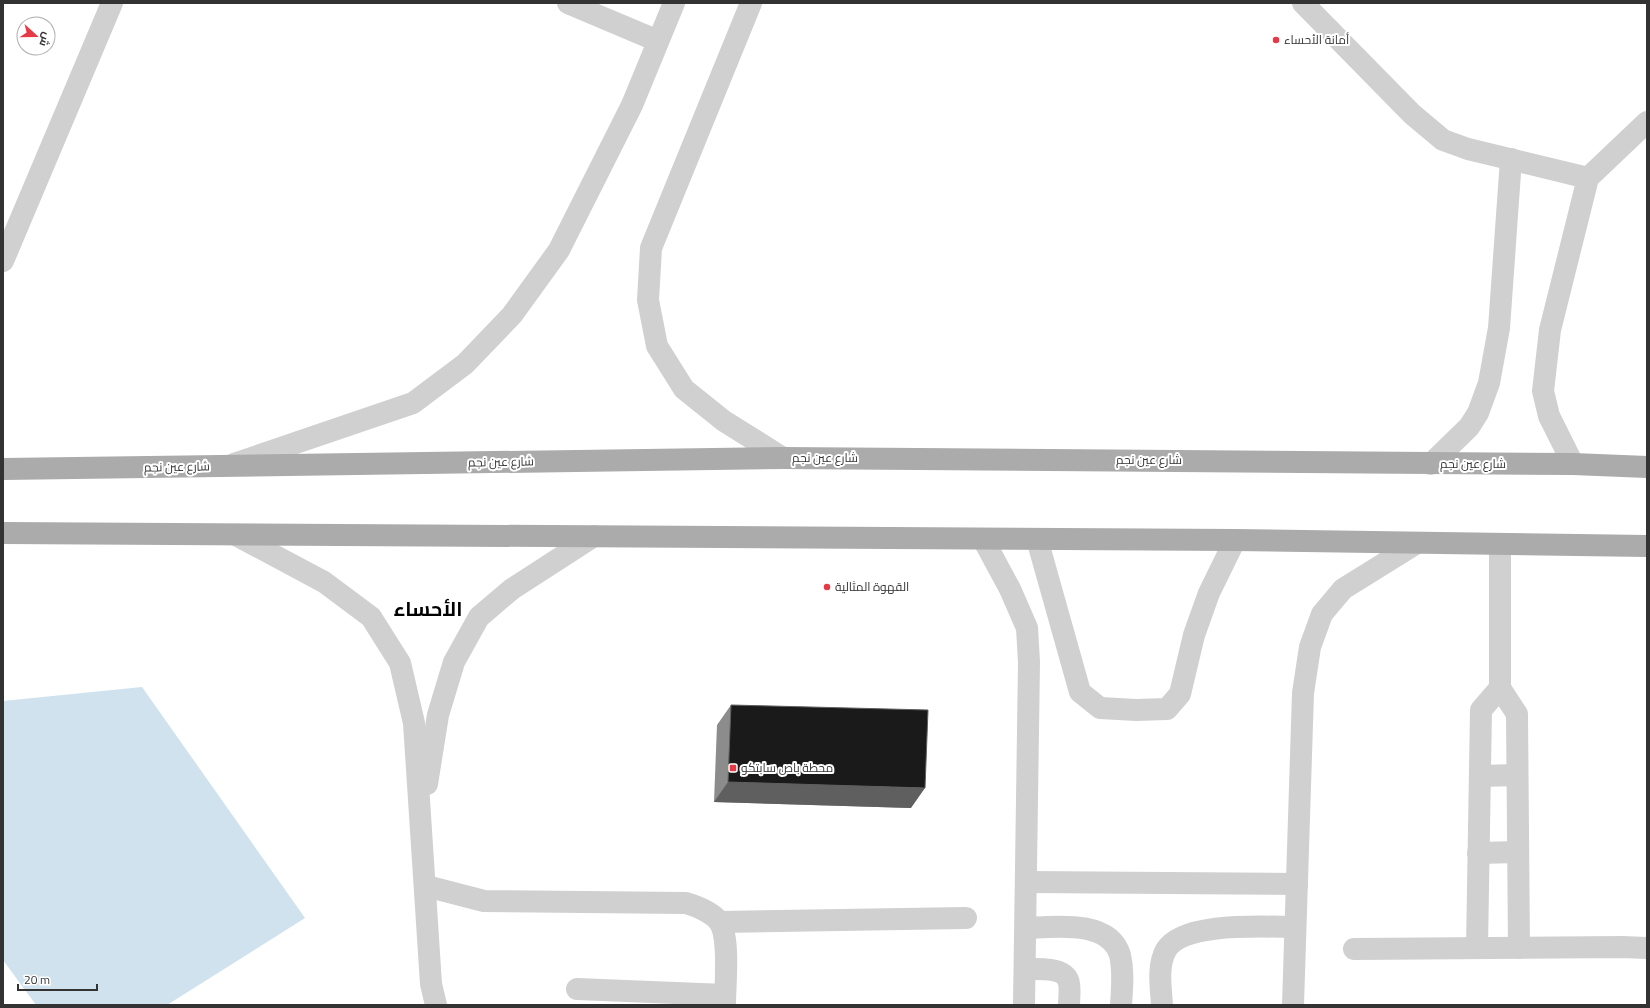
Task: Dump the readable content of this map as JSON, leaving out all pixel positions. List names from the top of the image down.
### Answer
{
  "streets": {
    "main road": ["شارع عين نجم"]
  },
  "districts": ["الأحساء"],
  "places": {
    "other": ["أمانة الأحساء", "القهوة المثالية"],
    "transit": ["محطة باص سابتكو"]
  },
  "scale_bar": "20 m",
  "north": "right"
}
